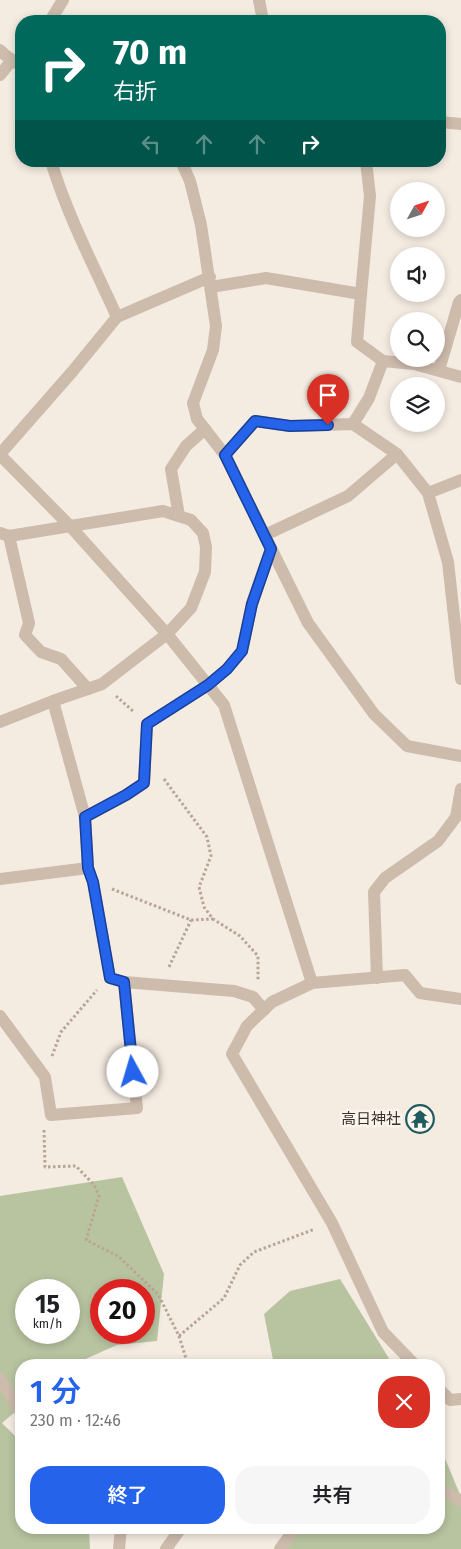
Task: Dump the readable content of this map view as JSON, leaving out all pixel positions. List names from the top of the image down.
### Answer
{
  "places": {
    "temple": ["高日神社"]
  },
  "north": "top right",
  "page": {
    "turn": ["70 m", "右折"],
    "speed": "15 km/h",
    "limit": "20",
    "heading": ["1 分", "230 m · 12:46"],
    "buttons": ["終了", "共有"]
  }
}
